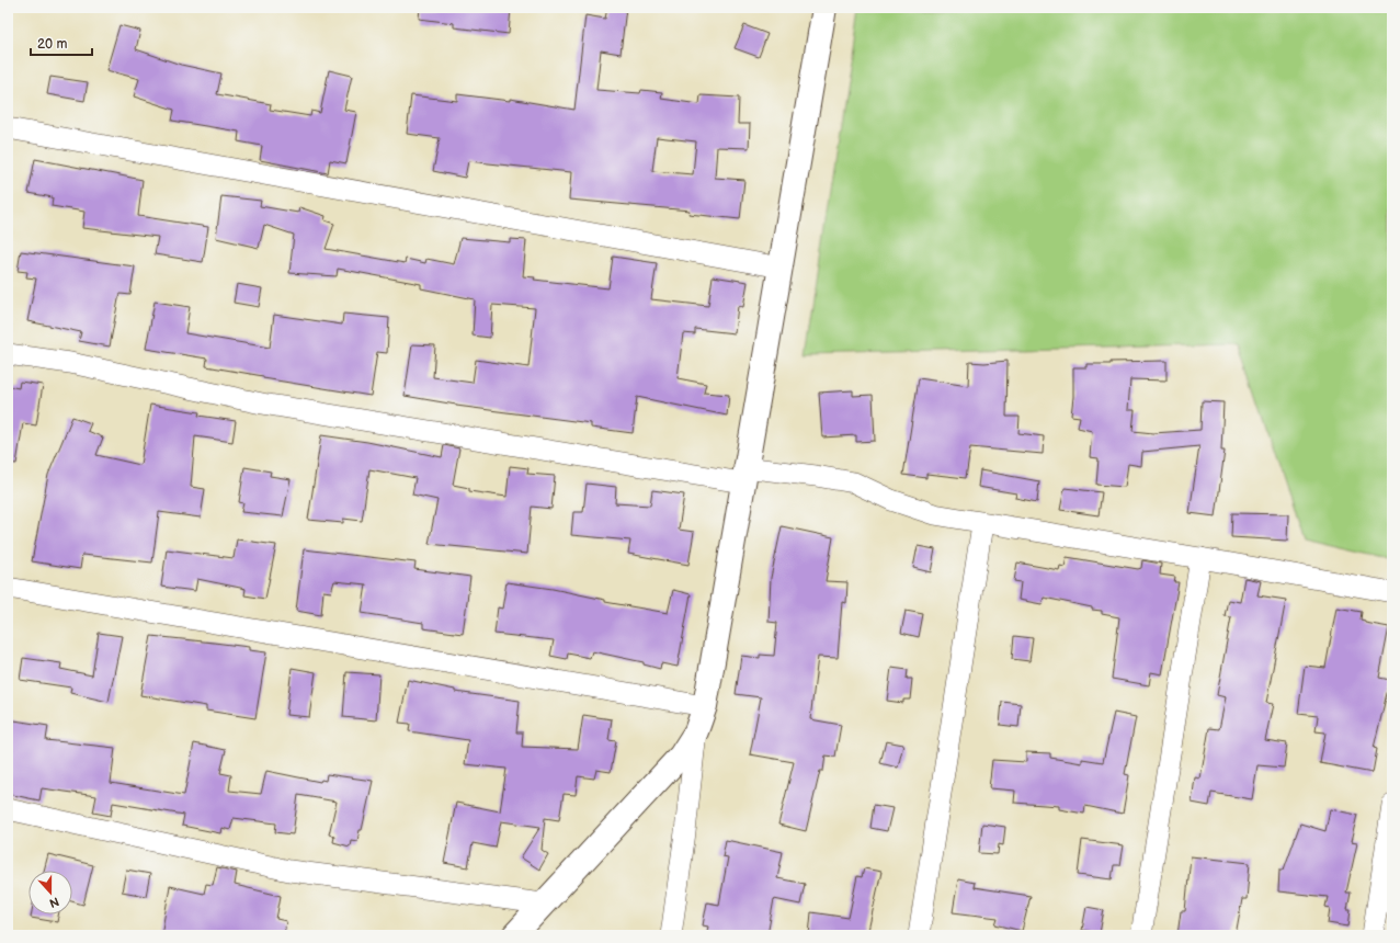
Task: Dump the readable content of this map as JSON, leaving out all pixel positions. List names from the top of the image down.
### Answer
{
  "scale_bar": "20 m",
  "north": "bottom"
}
